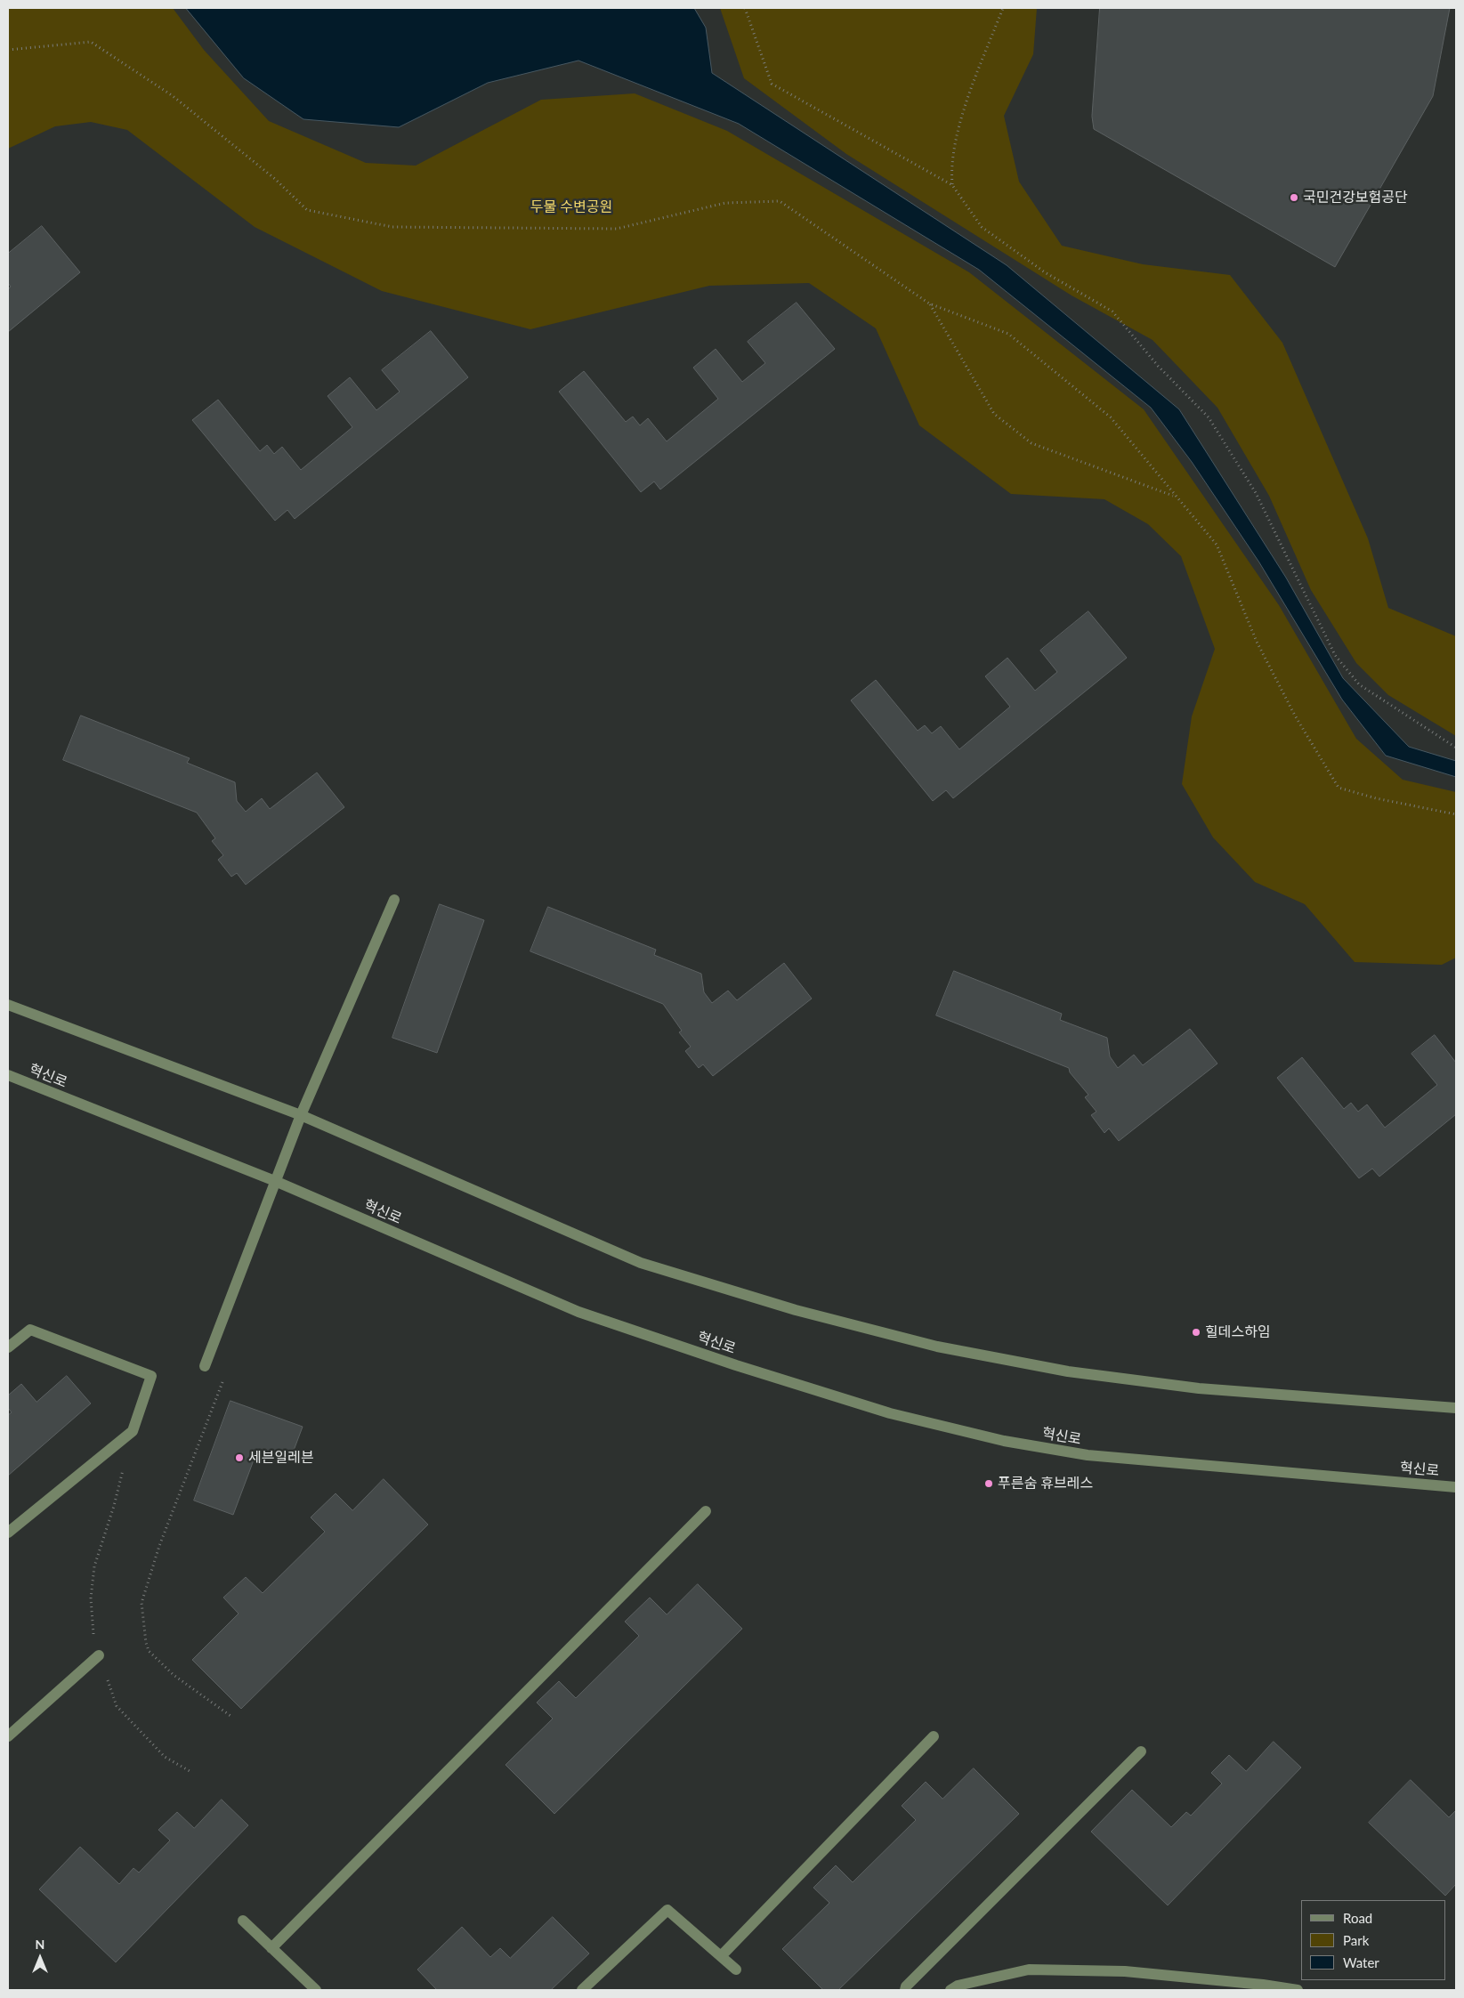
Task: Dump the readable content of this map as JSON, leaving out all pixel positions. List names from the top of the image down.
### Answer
{
  "streets": {
    "street": ["혁신로"]
  },
  "parks": ["두물 수변공원"],
  "places": [
    "국민건강보험공단",
    "힐데스하임",
    "세븐일레븐",
    "푸른숨 휴브레스"
  ],
  "legend": ["Road", "Park", "Water"],
  "north": "top"
}
